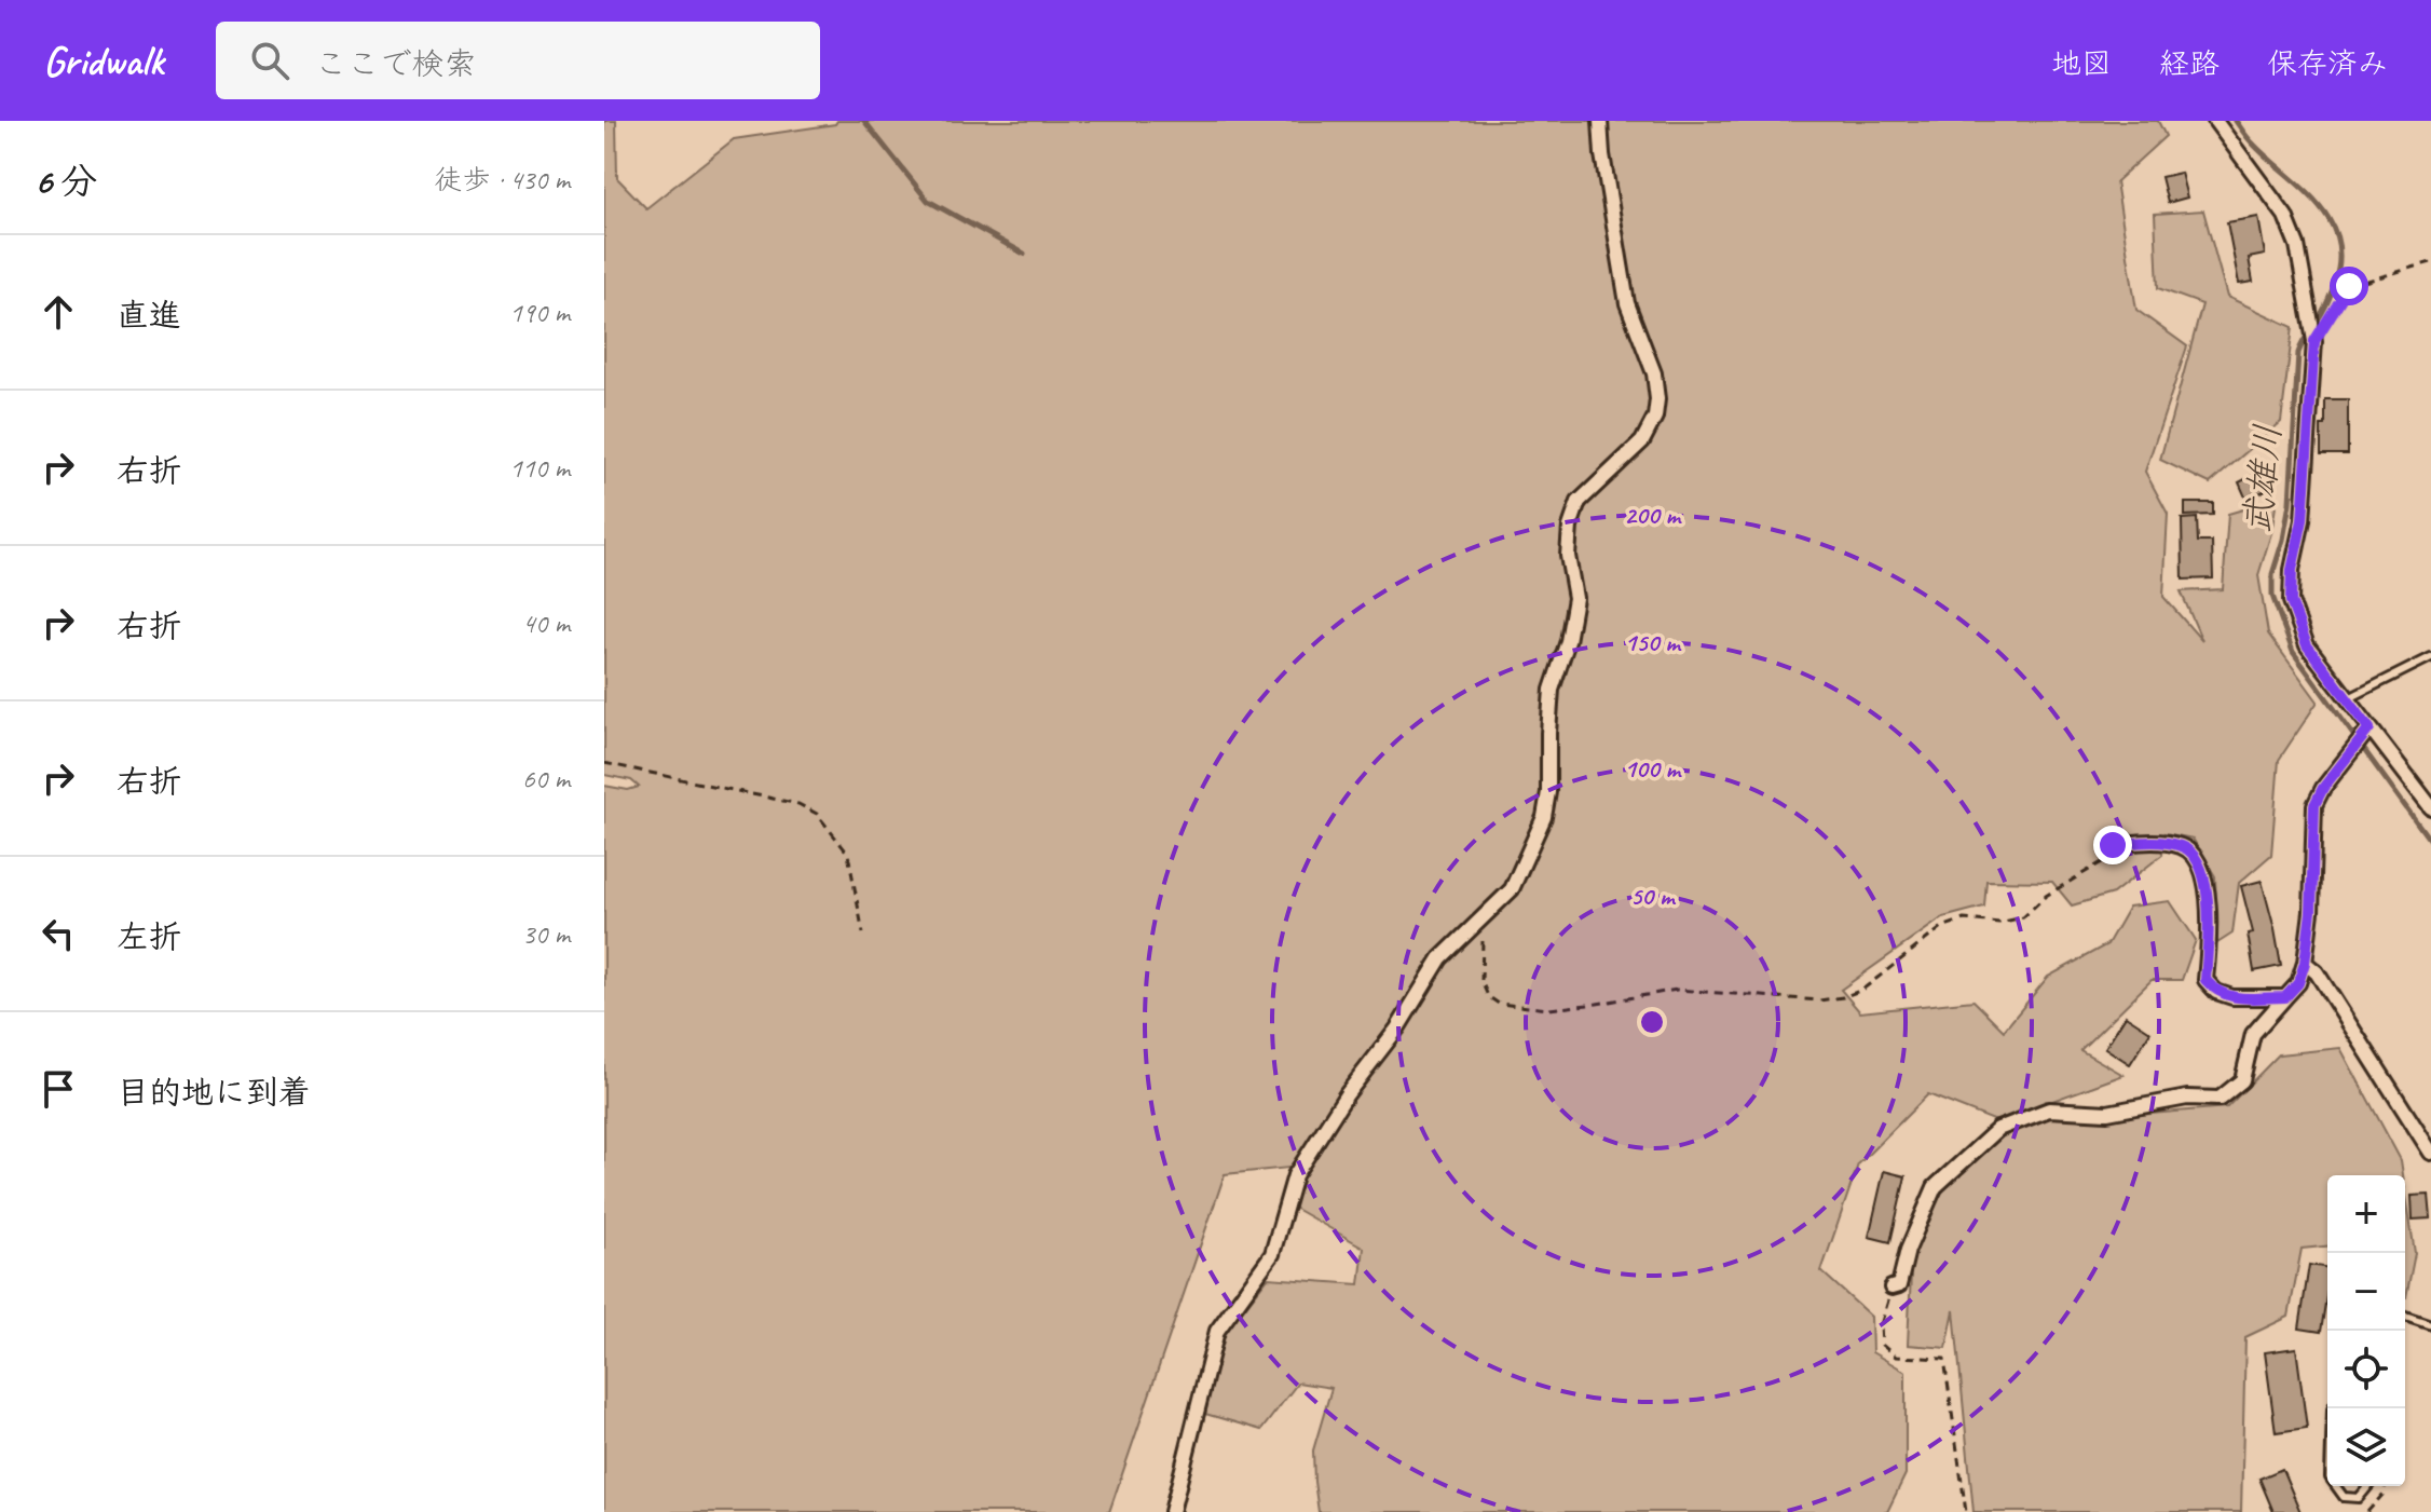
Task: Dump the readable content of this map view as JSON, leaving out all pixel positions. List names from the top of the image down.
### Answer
{
  "water": ["武雄川"],
  "page": {
    "header": "Gridwalk",
    "search": "ここで検索",
    "nav": ["地図", "経路", "保存済み"],
    "heading": ["6 分", "徒歩 · 430 m"],
    "list": [
      ["直進", "190 m"],
      ["右折", "110 m"],
      ["右折", "40 m"],
      ["右折", "60 m"],
      ["左折", "30 m"],
      "目的地に到着"
    ],
    "map_buttons": ["+", "−"]
  },
  "rings": [
    "200 m",
    "150 m",
    "100 m",
    "50 m"
  ]
}
